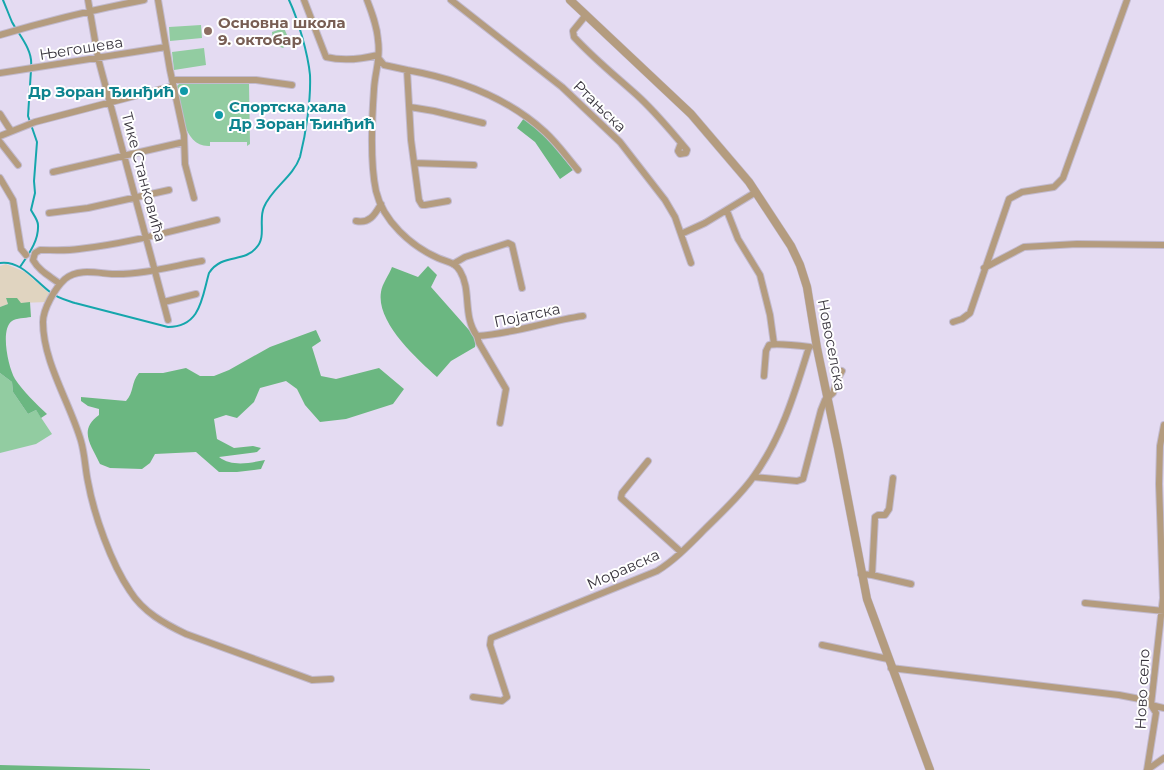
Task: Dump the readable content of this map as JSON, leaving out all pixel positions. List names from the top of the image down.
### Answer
{
  "streets": {
    "street": [
      "Његошева",
      "Ртањска",
      "Тике Станковића",
      "Појатска",
      "Новоселска",
      "Моравска",
      "Ново село"
    ]
  },
  "crossings": [
    ["Његошева", "Тике Станковића"],
    ["Новоселска", "Моравска"]
  ],
  "places": ["Основна школа 9. октобар", "Др Зоран Ђинђић", "Спортска хала Др Зоран Ђинђић"]
}
